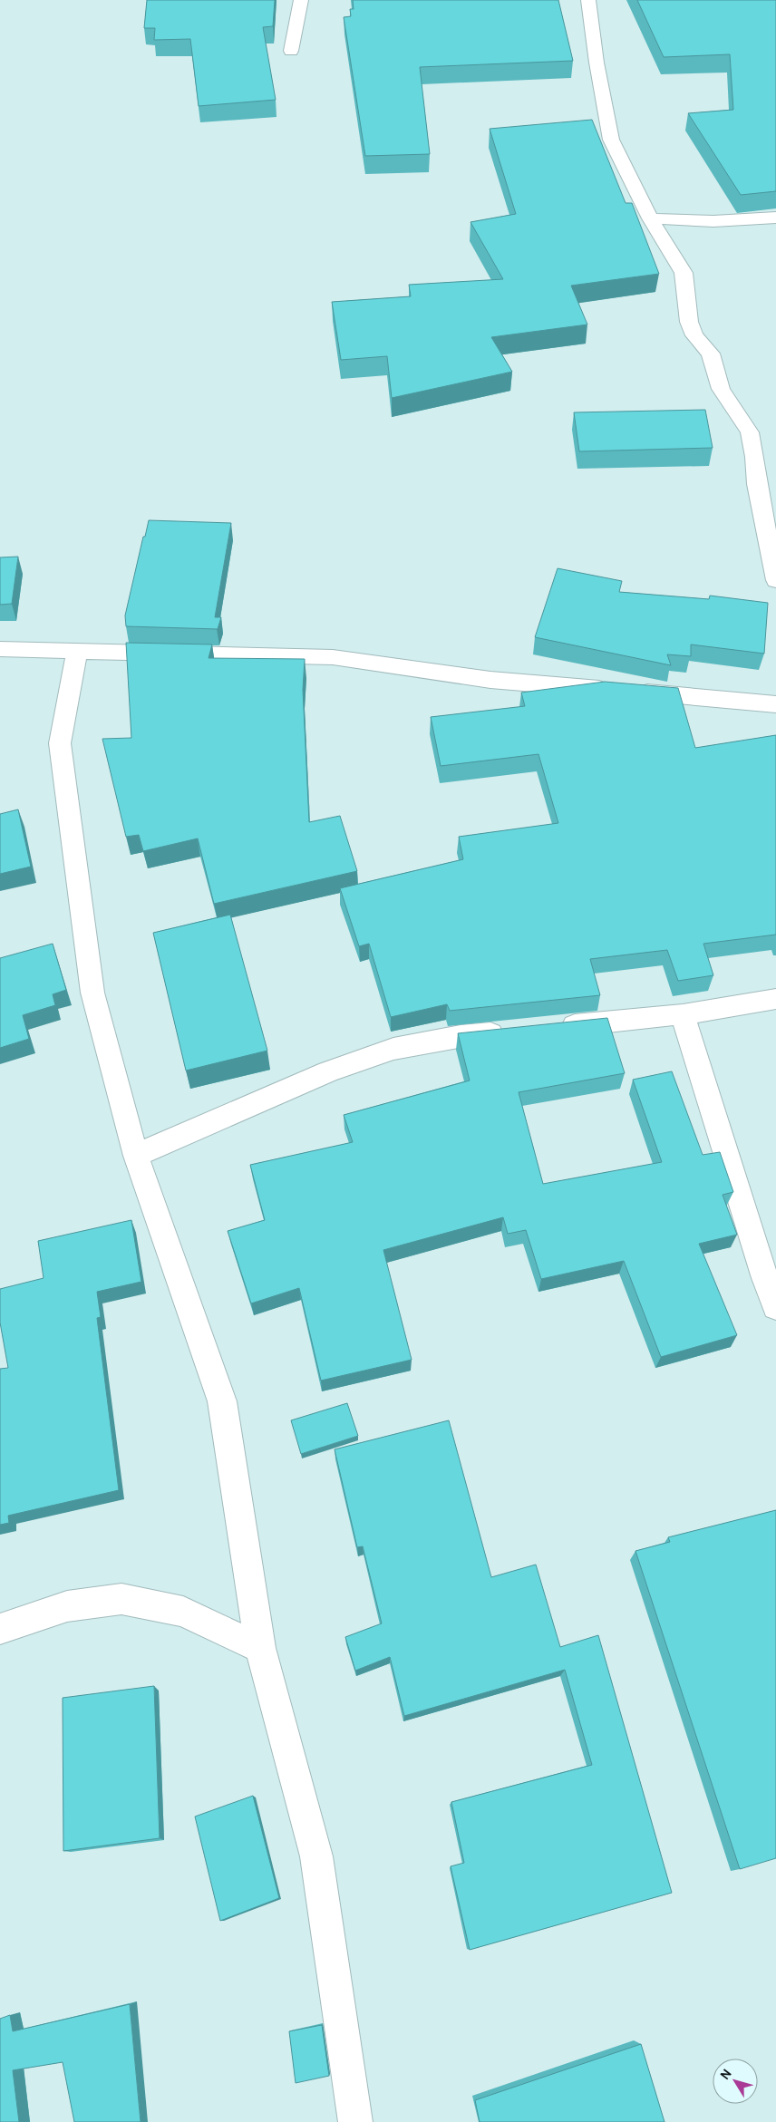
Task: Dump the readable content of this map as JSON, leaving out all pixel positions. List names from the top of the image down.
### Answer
{
  "north": "top left"
}
